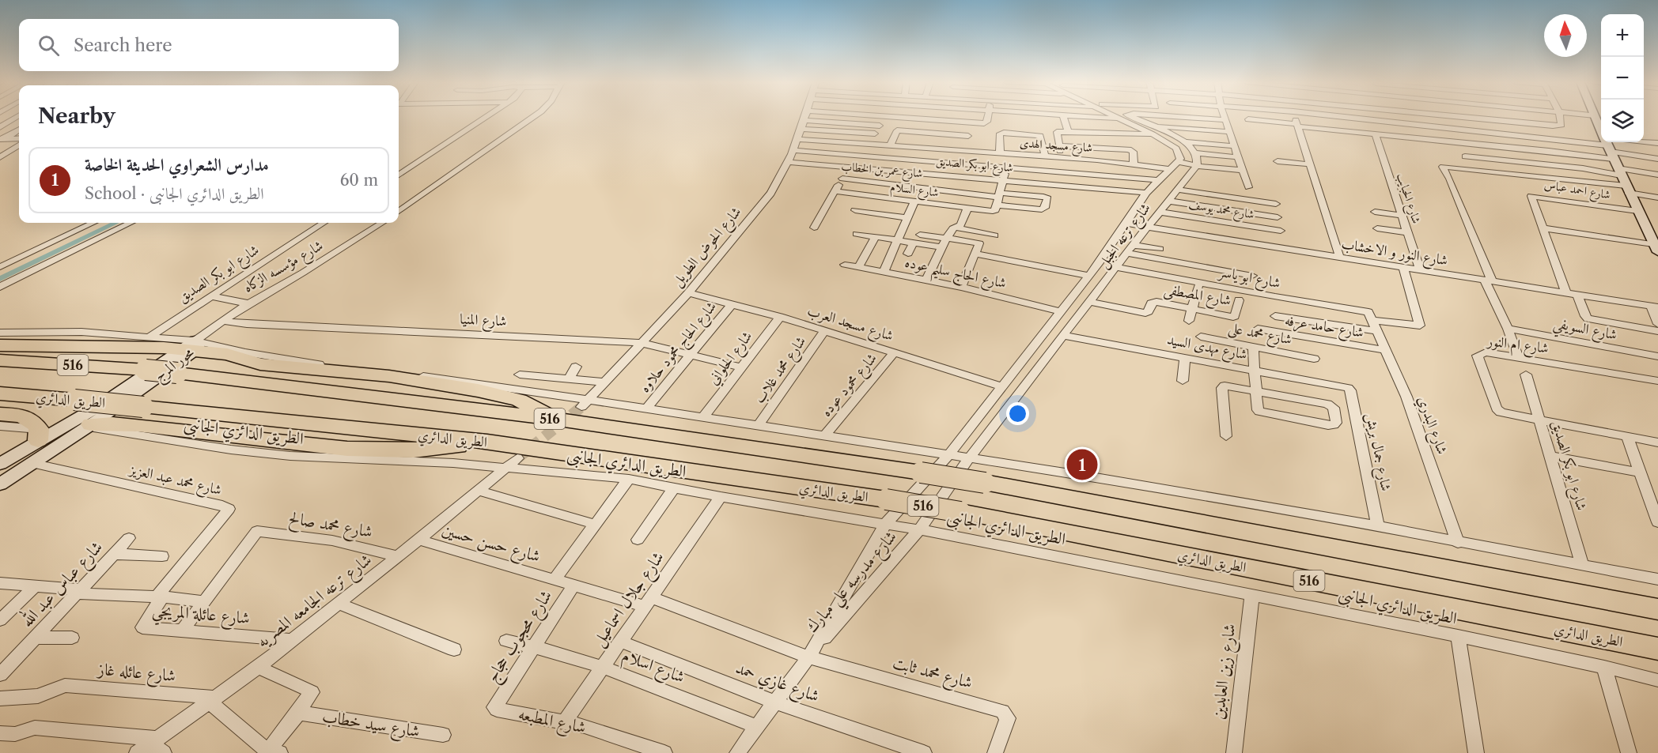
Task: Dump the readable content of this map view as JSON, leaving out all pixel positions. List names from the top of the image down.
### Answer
{
  "streets": {
    "highway": ["516", "الطريق الدائري"],
    "street": [
      "شارع مسجد الهدى",
      "شارع ابو بكر الصديق",
      "شارع عمر بن الخطاب",
      "شارع السلام",
      "شارع احمد عباس",
      "شارع الحبايب",
      "شارع محمد يوسف",
      "شارع ترعه الجبل",
      "شارع الحوض الطويل",
      "شارع النور و الاخشاب",
      "شارع مؤسسه الزكاه",
      "شارع الحاج سليم عوده",
      "شارع ابو ياسر",
      "شارع المصطفى",
      "شارع المنيا",
      "شارع مسجد العرب",
      "شارع حامد عرفه",
      "شارع السويفي",
      "شارع محمد على",
      "شارع ام النور",
      "شارع الحاج محمود حلاوه",
      "شارع مهدى السيد",
      "شارع الحلواني",
      "محور المرج",
      "شارع محمد غلاب",
      "شارع محمود عوده",
      "شارع البدري",
      "الطريق الدائري الجانبى",
      "شارع جمال بريش",
      "شارع محمد عبد العزيز",
      "شارع محمد صالح",
      "شارع حسن حسين",
      "شارع مدرسه علي مبارك",
      "شارع عباس عبد الله",
      "شارع جلال اسماعيل",
      "شارع ترعه الجامعه المصريه",
      "شارع عائلة المريجي",
      "شارع محجوب حجاج",
      "شارع اسلام",
      "شارع زين العابدين",
      "شارع عائله غاز",
      "شارع محمد ثابت",
      "شارع غازي حمد",
      "شارع المطبعه",
      "شارع سيد خطاب"
    ]
  },
  "crossings": [
    ["شارع مسجد الهدى", "شارع ترعه الجبل"],
    ["شارع مسجد الهدى", "شارع الحوض الطويل"],
    ["شارع ابو بكر الصديق", "شارع ترعه الجبل"],
    ["شارع ابو بكر الصديق", "شارع الحوض الطويل"],
    ["شارع ابو بكر الصديق", "شارع ام النور"],
    ["شارع عمر بن الخطاب", "شارع ترعه الجبل"],
    ["شارع عمر بن الخطاب", "شارع الحوض الطويل"],
    ["شارع احمد عباس", "شارع النور و الاخشاب"],
    ["شارع الحبايب", "شارع النور و الاخشاب"],
    ["شارع محمد يوسف", "شارع ترعه الجبل"],
    ["شارع ترعه الجبل", "شارع النور و الاخشاب"],
    ["شارع ترعه الجبل", "شارع الحاج سليم عوده"],
    ["شارع ترعه الجبل", "شارع ابو ياسر"],
    ["شارع ترعه الجبل", "شارع المصطفى"],
    ["شارع ترعه الجبل", "شارع مسجد العرب"],
    ["شارع ترعه الجبل", "شارع مهدى السيد"],
    ["شارع ترعه الجبل", "شارع مدرسه علي مبارك"],
    ["شارع الحوض الطويل", "شارع المنيا"],
    ["شارع الحوض الطويل", "شارع مسجد العرب"],
    ["شارع مؤسسه الزكاه", "شارع المنيا"],
    ["شارع مؤسسه الزكاه", "محور المرج"],
    ["شارع ابو ياسر", "شارع البدري"],
    ["شارع المنيا", "شارع الحاج محمود حلاوه"],
    ["شارع المنيا", "شارع الحلواني"],
    ["شارع مسجد العرب", "شارع الحاج محمود حلاوه"],
    ["شارع مسجد العرب", "شارع الحلواني"],
    ["شارع مسجد العرب", "شارع محمد غلاب"],
    ["شارع مسجد العرب", "شارع محمود عوده"],
    ["شارع حامد عرفه", "شارع البدري"],
    ["شارع مهدى السيد", "شارع جمال بريش"],
    ["محور المرج", "الطريق الدائري الجانبى"],
    ["محور المرج", "شارع محمد عبد العزيز"],
    ["الطريق الدائري الجانبى", "شارع مدرسه علي مبارك"],
    ["الطريق الدائري الجانبى", "شارع جلال اسماعيل"],
    ["الطريق الدائري الجانبى", "شارع ترعه الجامعه المصريه"],
    ["الطريق الدائري الجانبى", "شارع زين العابدين"],
    ["شارع محمد عبد العزيز", "شارع عائلة المريجي"],
    ["شارع محمد صالح", "شارع ترعه الجامعه المصريه"],
    ["شارع حسن حسين", "شارع مدرسه علي مبارك"],
    ["شارع حسن حسين", "شارع جلال اسماعيل"],
    ["شارع حسن حسين", "شارع ترعه الجامعه المصريه"],
    ["شارع حسن حسين", "شارع محجوب حجاج"],
    ["شارع حسن حسين", "شارع محمد ثابت"],
    ["شارع مدرسه علي مبارك", "شارع اسلام"],
    ["شارع مدرسه علي مبارك", "شارع محمد ثابت"],
    ["شارع مدرسه علي مبارك", "شارع غازي حمد"],
    ["شارع جلال اسماعيل", "شارع اسلام"],
    ["شارع جلال اسماعيل", "شارع غازي حمد"],
    ["شارع جلال اسماعيل", "شارع المطبعه"],
    ["شارع ترعه الجامعه المصريه", "شارع عائلة المريجي"],
    ["شارع ترعه الجامعه المصريه", "شارع عائله غاز"],
    ["شارع محجوب حجاج", "شارع اسلام"],
    ["شارع محجوب حجاج", "شارع المطبعه"]
  ],
  "north": "top",
  "page": {
    "map_buttons": ["+", "−"],
    "search": "Search here",
    "heading": "Nearby",
    "list": [
      {
        "mark": "1",
        "name": "مدارس الشعراوي الحديثة الخاصة",
        "note": "School · الطريق الدائري الجانبى",
        "value": "60 m"
      }
    ],
    "pins": "1"
  }
}
